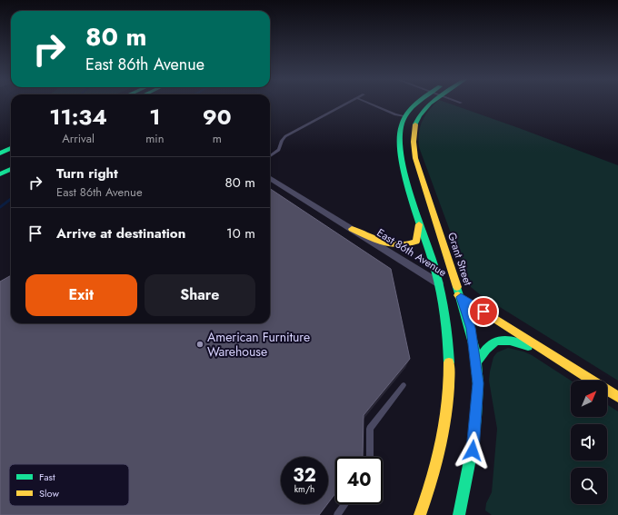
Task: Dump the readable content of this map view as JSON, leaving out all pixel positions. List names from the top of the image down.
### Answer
{
  "streets": {
    "main road": ["East 86th Avenue", "Grant Street"]
  },
  "crossings": [
    ["East 86th Avenue", "Grant Street"]
  ],
  "places": ["American Furniture Warehouse"],
  "legend": ["Fast", "Slow"],
  "north": "top right",
  "page": {
    "turn": ["80 m", "East 86th Avenue"],
    "eta": [
      "11:34",
      "Arrival",
      "1",
      "min",
      "90",
      "m"
    ],
    "list": [
      {
        "name": "Turn right",
        "note": "East 86th Avenue",
        "value": "80 m"
      },
      {
        "name": "Arrive at destination",
        "value": "10 m"
      }
    ],
    "buttons": ["Exit", "Share"],
    "speed": "32 km/h",
    "limit": "40"
  }
}
